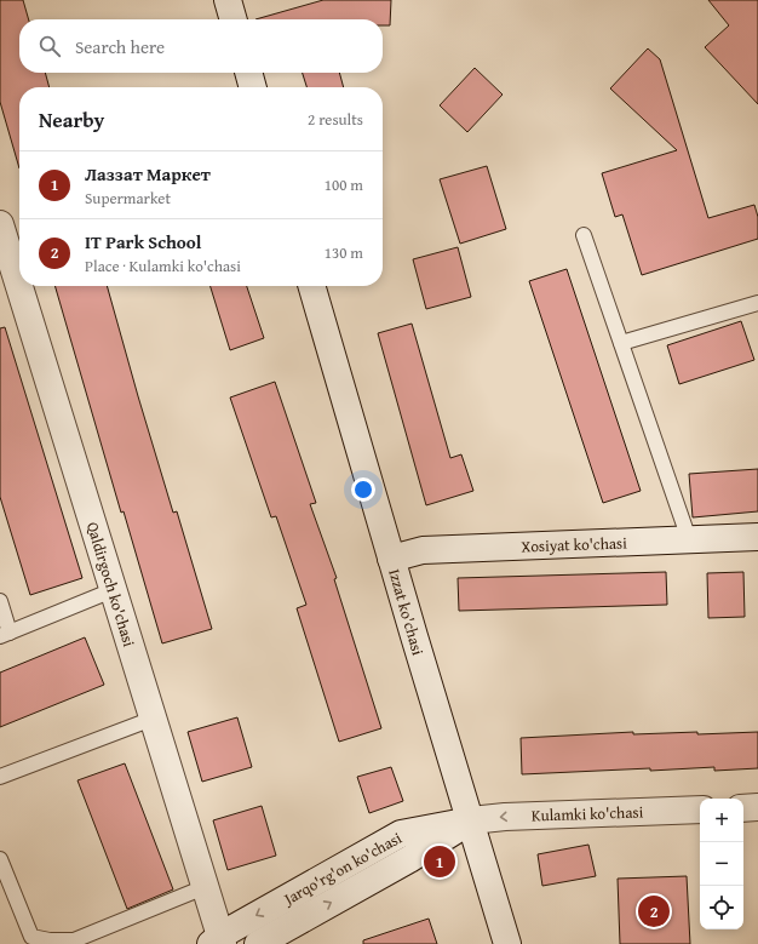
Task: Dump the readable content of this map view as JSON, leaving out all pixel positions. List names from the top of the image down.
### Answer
{
  "streets": {
    "main road": [
      "Xosiyat ko'chasi",
      "Qaldirgoch ko'chasi",
      "Izzat ko'chasi",
      "Kulamki ko'chasi",
      "Jarqo'rg'on ko'chasi"
    ]
  },
  "crossings": [
    ["Xosiyat ko'chasi", "Izzat ko'chasi"],
    ["Qaldirgoch ko'chasi", "Jarqo'rg'on ko'chasi"],
    ["Izzat ko'chasi", "Kulamki ko'chasi"],
    ["Izzat ko'chasi", "Jarqo'rg'on ko'chasi"],
    ["Kulamki ko'chasi", "Jarqo'rg'on ko'chasi"]
  ],
  "one_way": ["Kulamki ko'chasi"],
  "page": {
    "search": "Search here",
    "heading": ["Nearby", "2 results"],
    "list": [
      {
        "mark": "1",
        "name": "Лаззат Маркет",
        "note": "Supermarket",
        "value": "100 m"
      },
      {
        "mark": "2",
        "name": "IT Park School",
        "note": "Place · Kulamki ko'chasi",
        "value": "130 m"
      }
    ],
    "map_buttons": ["+", "−"],
    "pins": ["1", "2"]
  }
}
